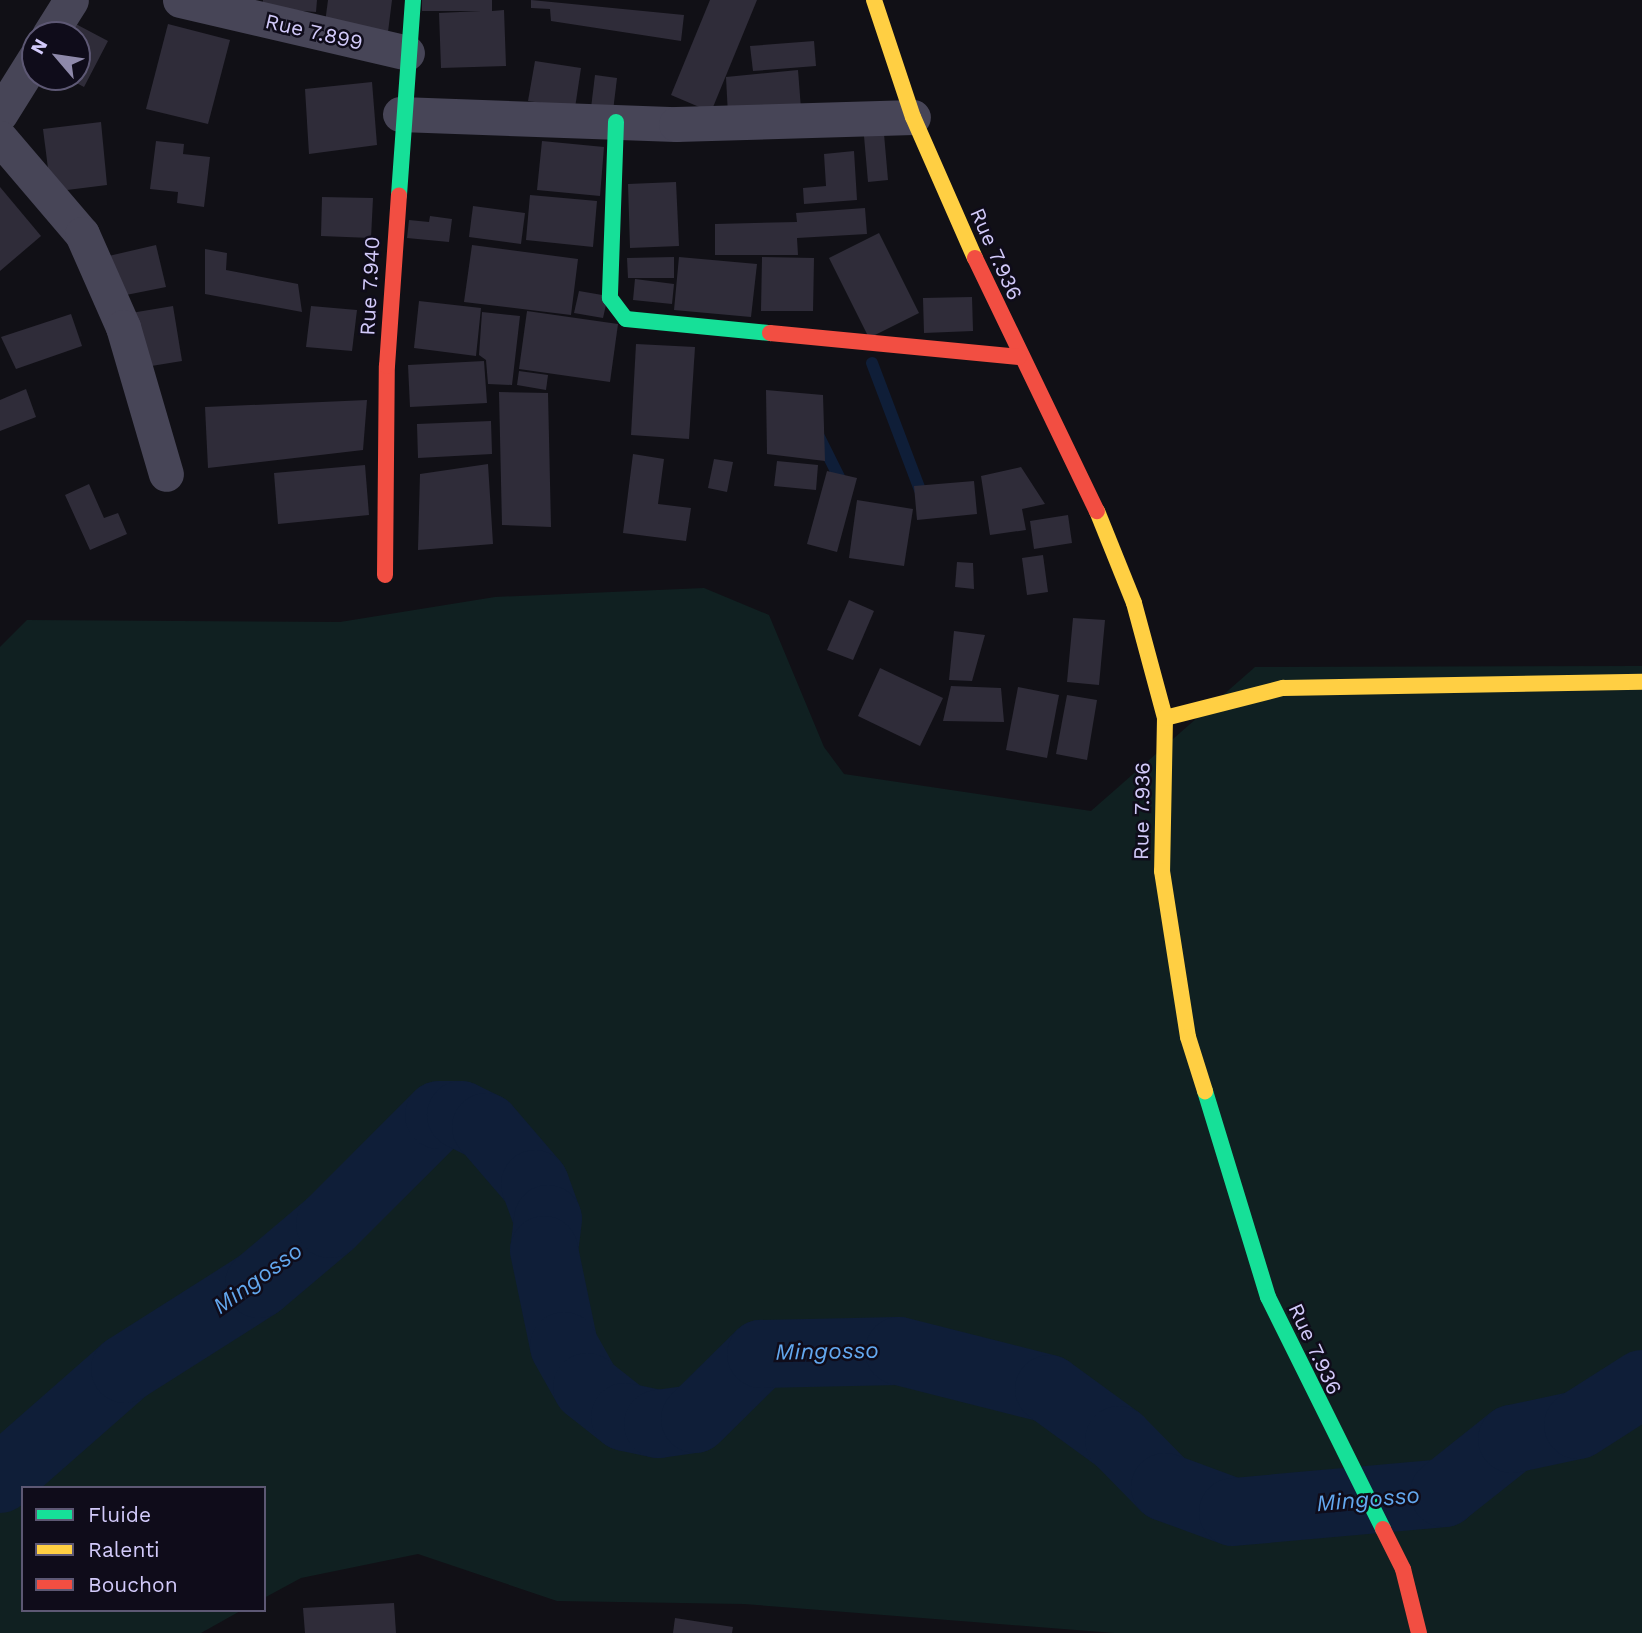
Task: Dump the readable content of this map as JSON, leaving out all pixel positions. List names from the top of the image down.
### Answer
{
  "streets": {
    "street": ["Rue 7.899", "Rue 7.936", "Rue 7.940"]
  },
  "crossings": [
    ["Rue 7.899", "Rue 7.940"]
  ],
  "water": ["Mingosso"],
  "legend": ["Fluide", "Ralenti", "Bouchon"],
  "north": "top left"
}
